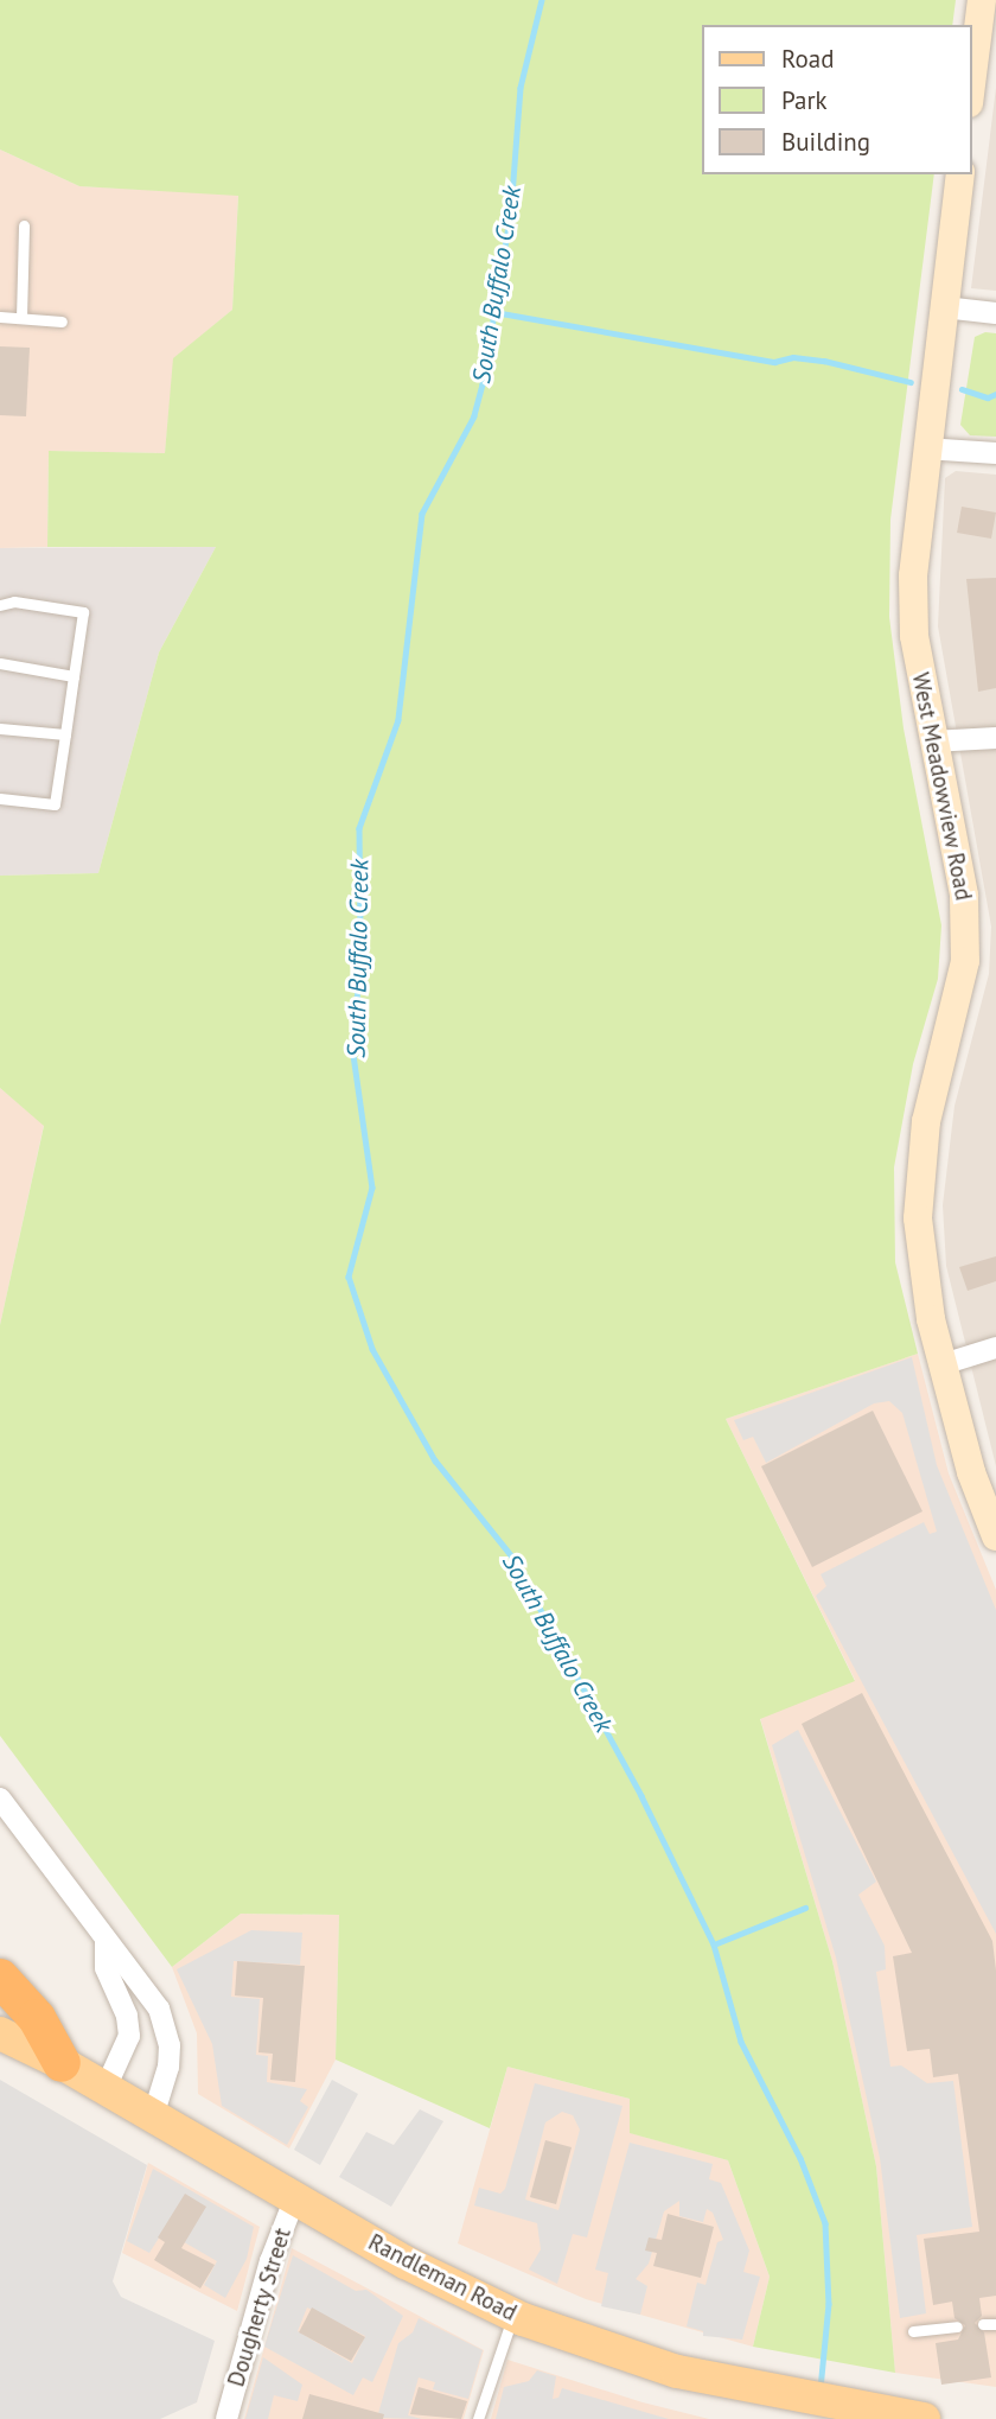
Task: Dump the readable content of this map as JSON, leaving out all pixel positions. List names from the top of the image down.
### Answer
{
  "streets": {
    "main road": ["Randleman Road"],
    "street": ["West Meadowview Road", "Dougherty Street"]
  },
  "crossings": [
    ["Randleman Road", "Dougherty Street"]
  ],
  "water": ["South Buffalo Creek"],
  "legend": ["Road", "Park", "Building"]
}
